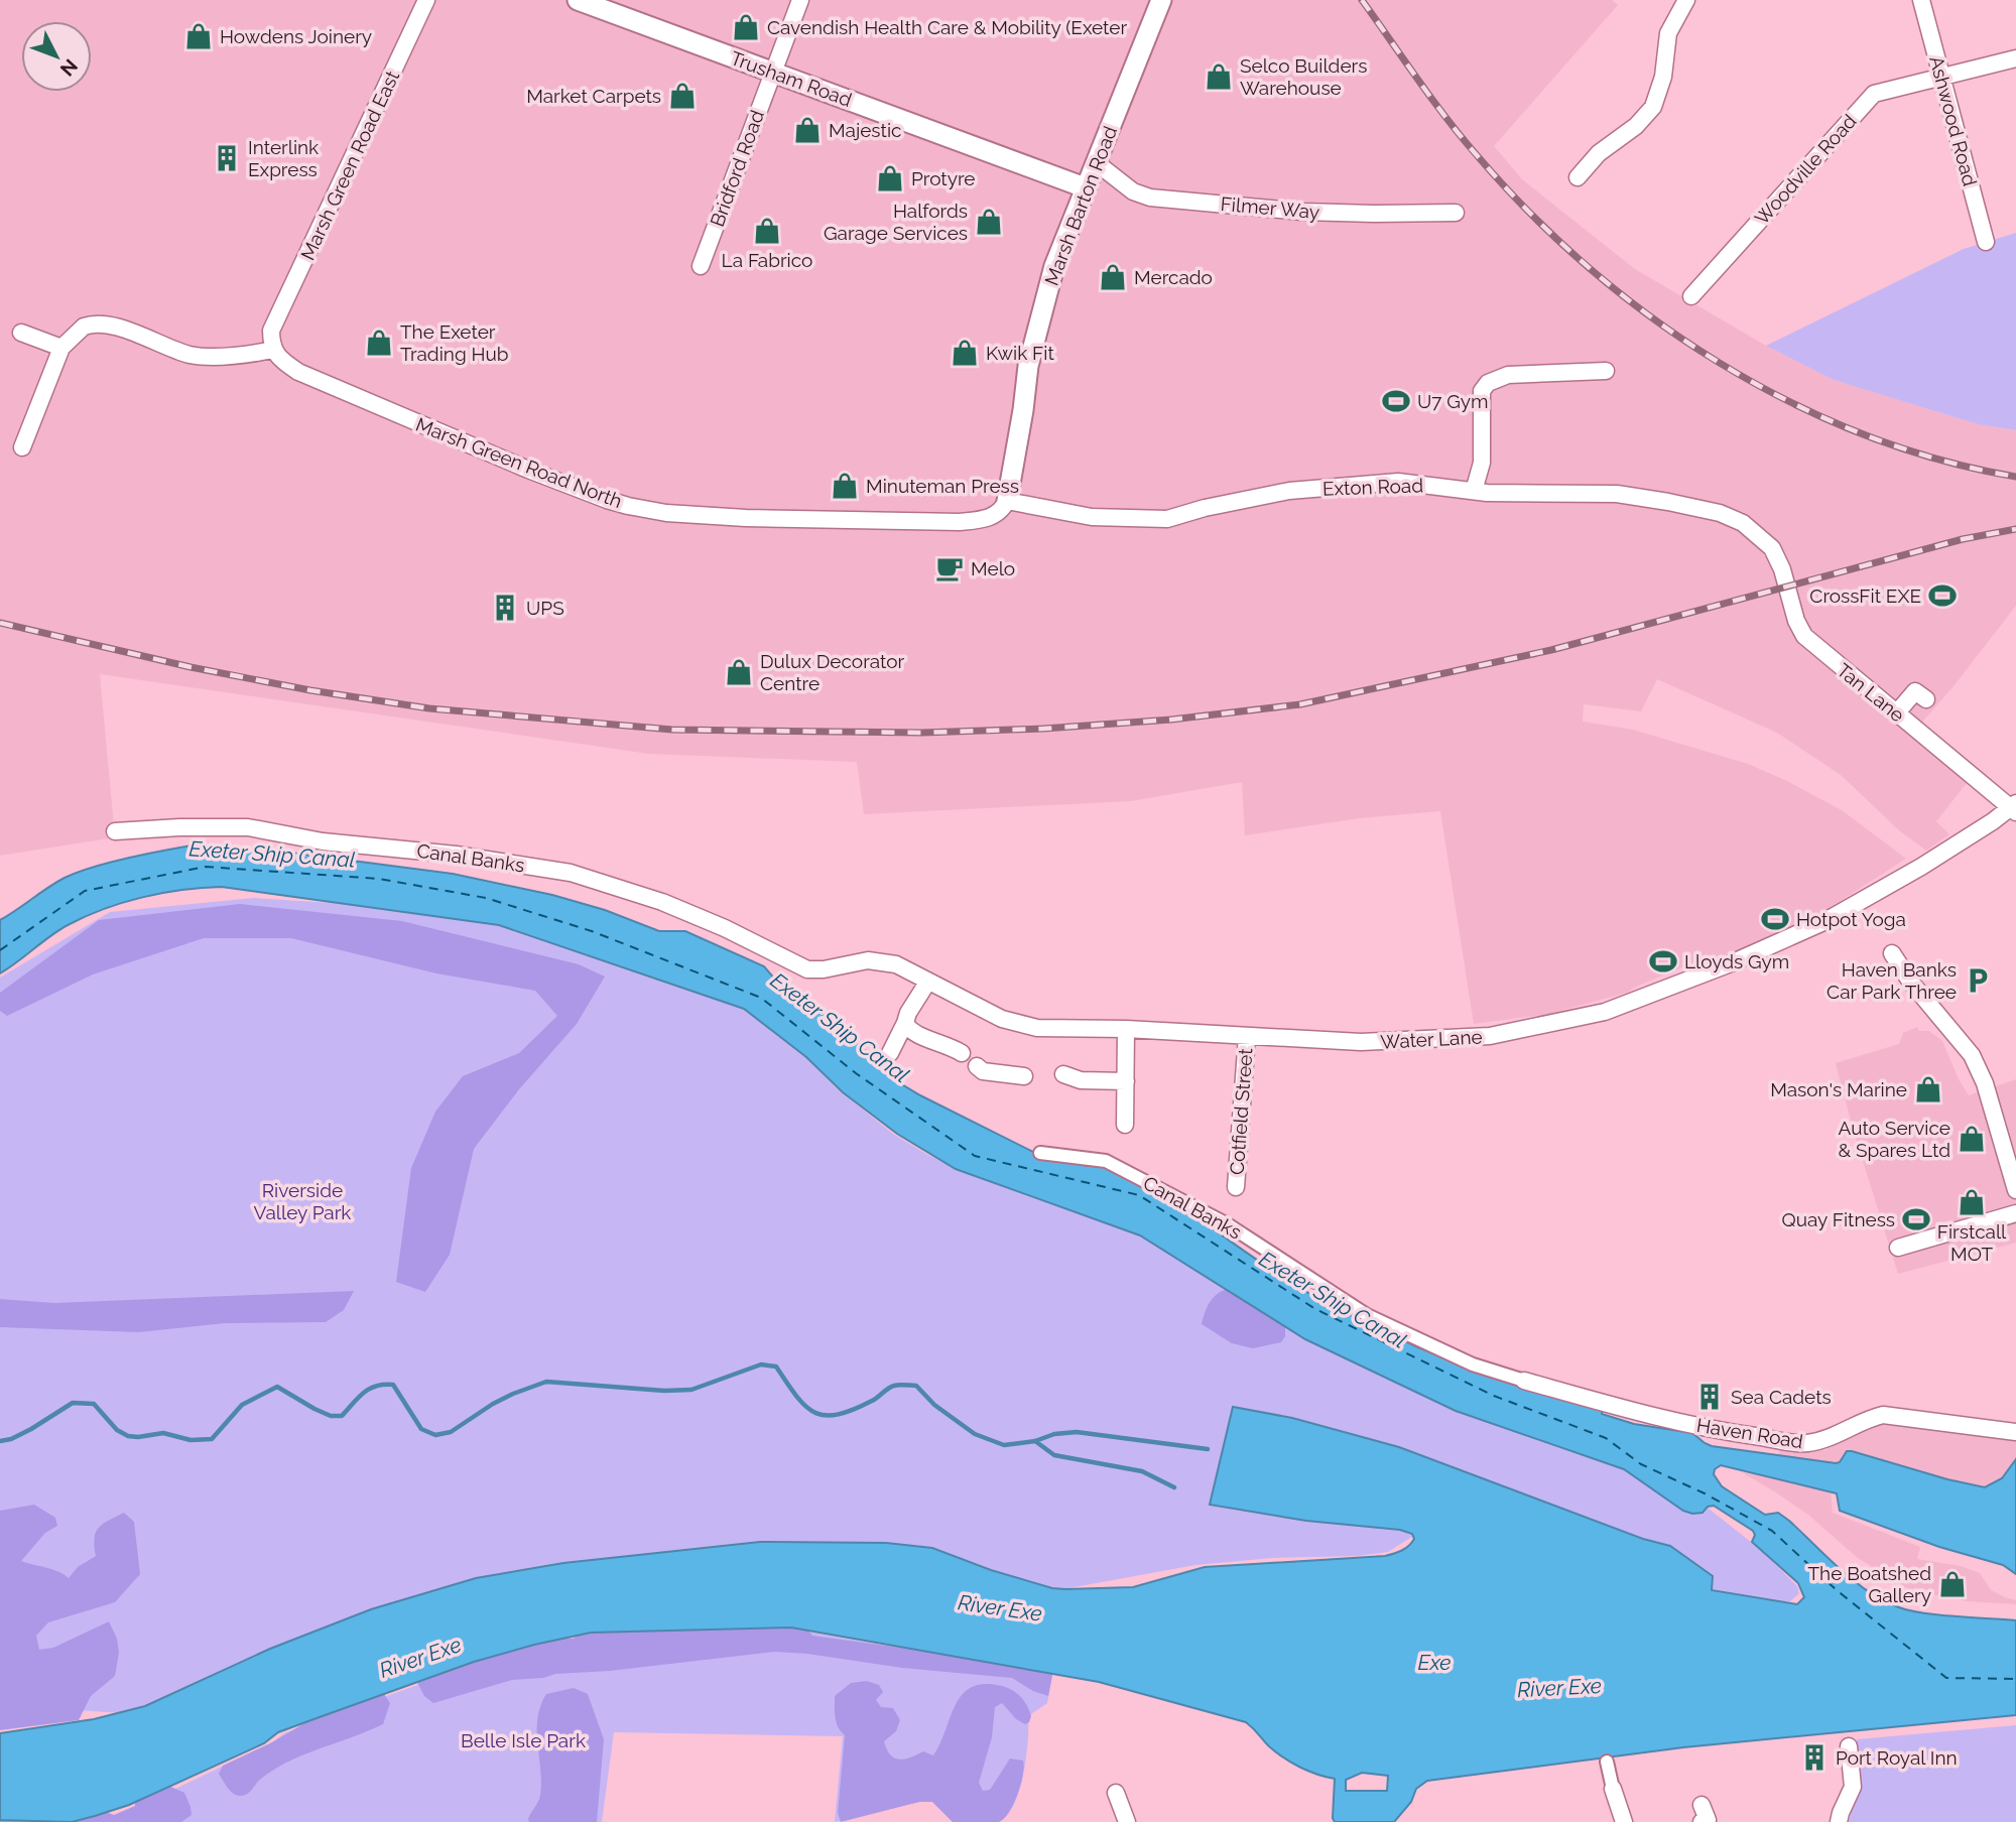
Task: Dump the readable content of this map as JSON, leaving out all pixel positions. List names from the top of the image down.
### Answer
{
  "streets": {
    "street": [
      "Trusham Road",
      "Ashwood Road",
      "Marsh Green Road East",
      "Bridford Road",
      "Woodville Road",
      "Marsh Barton Road",
      "Filmer Way",
      "Marsh Green Road North",
      "Exton Road",
      "Tan Lane",
      "Canal Banks",
      "Water Lane",
      "Cotfield Street",
      "Haven Road"
    ]
  },
  "crossings": [
    ["Trusham Road", "Bridford Road"],
    ["Trusham Road", "Marsh Barton Road"],
    ["Ashwood Road", "Woodville Road"],
    ["Marsh Green Road East", "Marsh Green Road North"],
    ["Marsh Barton Road", "Filmer Way"],
    ["Marsh Barton Road", "Marsh Green Road North"],
    ["Marsh Barton Road", "Exton Road"],
    ["Marsh Green Road North", "Exton Road"],
    ["Exton Road", "Tan Lane"],
    ["Tan Lane", "Water Lane"],
    ["Canal Banks", "Water Lane"],
    ["Canal Banks", "Haven Road"],
    ["Water Lane", "Cotfield Street"]
  ],
  "water": ["Exeter Ship Canal", "River Exe", "Exe"],
  "parks": ["Riverside Valley Park", "Belle Isle Park"],
  "places": {
    "shop": [
      "Cavendish Health Care & Mobility (Exeter",
      "Howdens Joinery",
      "Selco Builders Warehouse",
      "Market Carpets",
      "Majestic",
      "Protyre",
      "Halfords Garage Services",
      "La Fabrico",
      "Mercado",
      "The Exeter Trading Hub",
      "Kwik Fit",
      "Minuteman Press",
      "Dulux Decorator Centre",
      "Mason's Marine",
      "Auto Service & Spares Ltd",
      "Firstcall MOT",
      "The Boatshed Gallery"
    ],
    "building": [
      "Interlink Express",
      "UPS",
      "Sea Cadets",
      "Port Royal Inn"
    ],
    "sports": [
      "U7 Gym",
      "CrossFit EXE",
      "Hotpot Yoga",
      "Lloyds Gym",
      "Quay Fitness"
    ],
    "cafe": ["Melo"],
    "parking": ["Haven Banks Car Park Three"]
  },
  "north": "bottom right"
}
